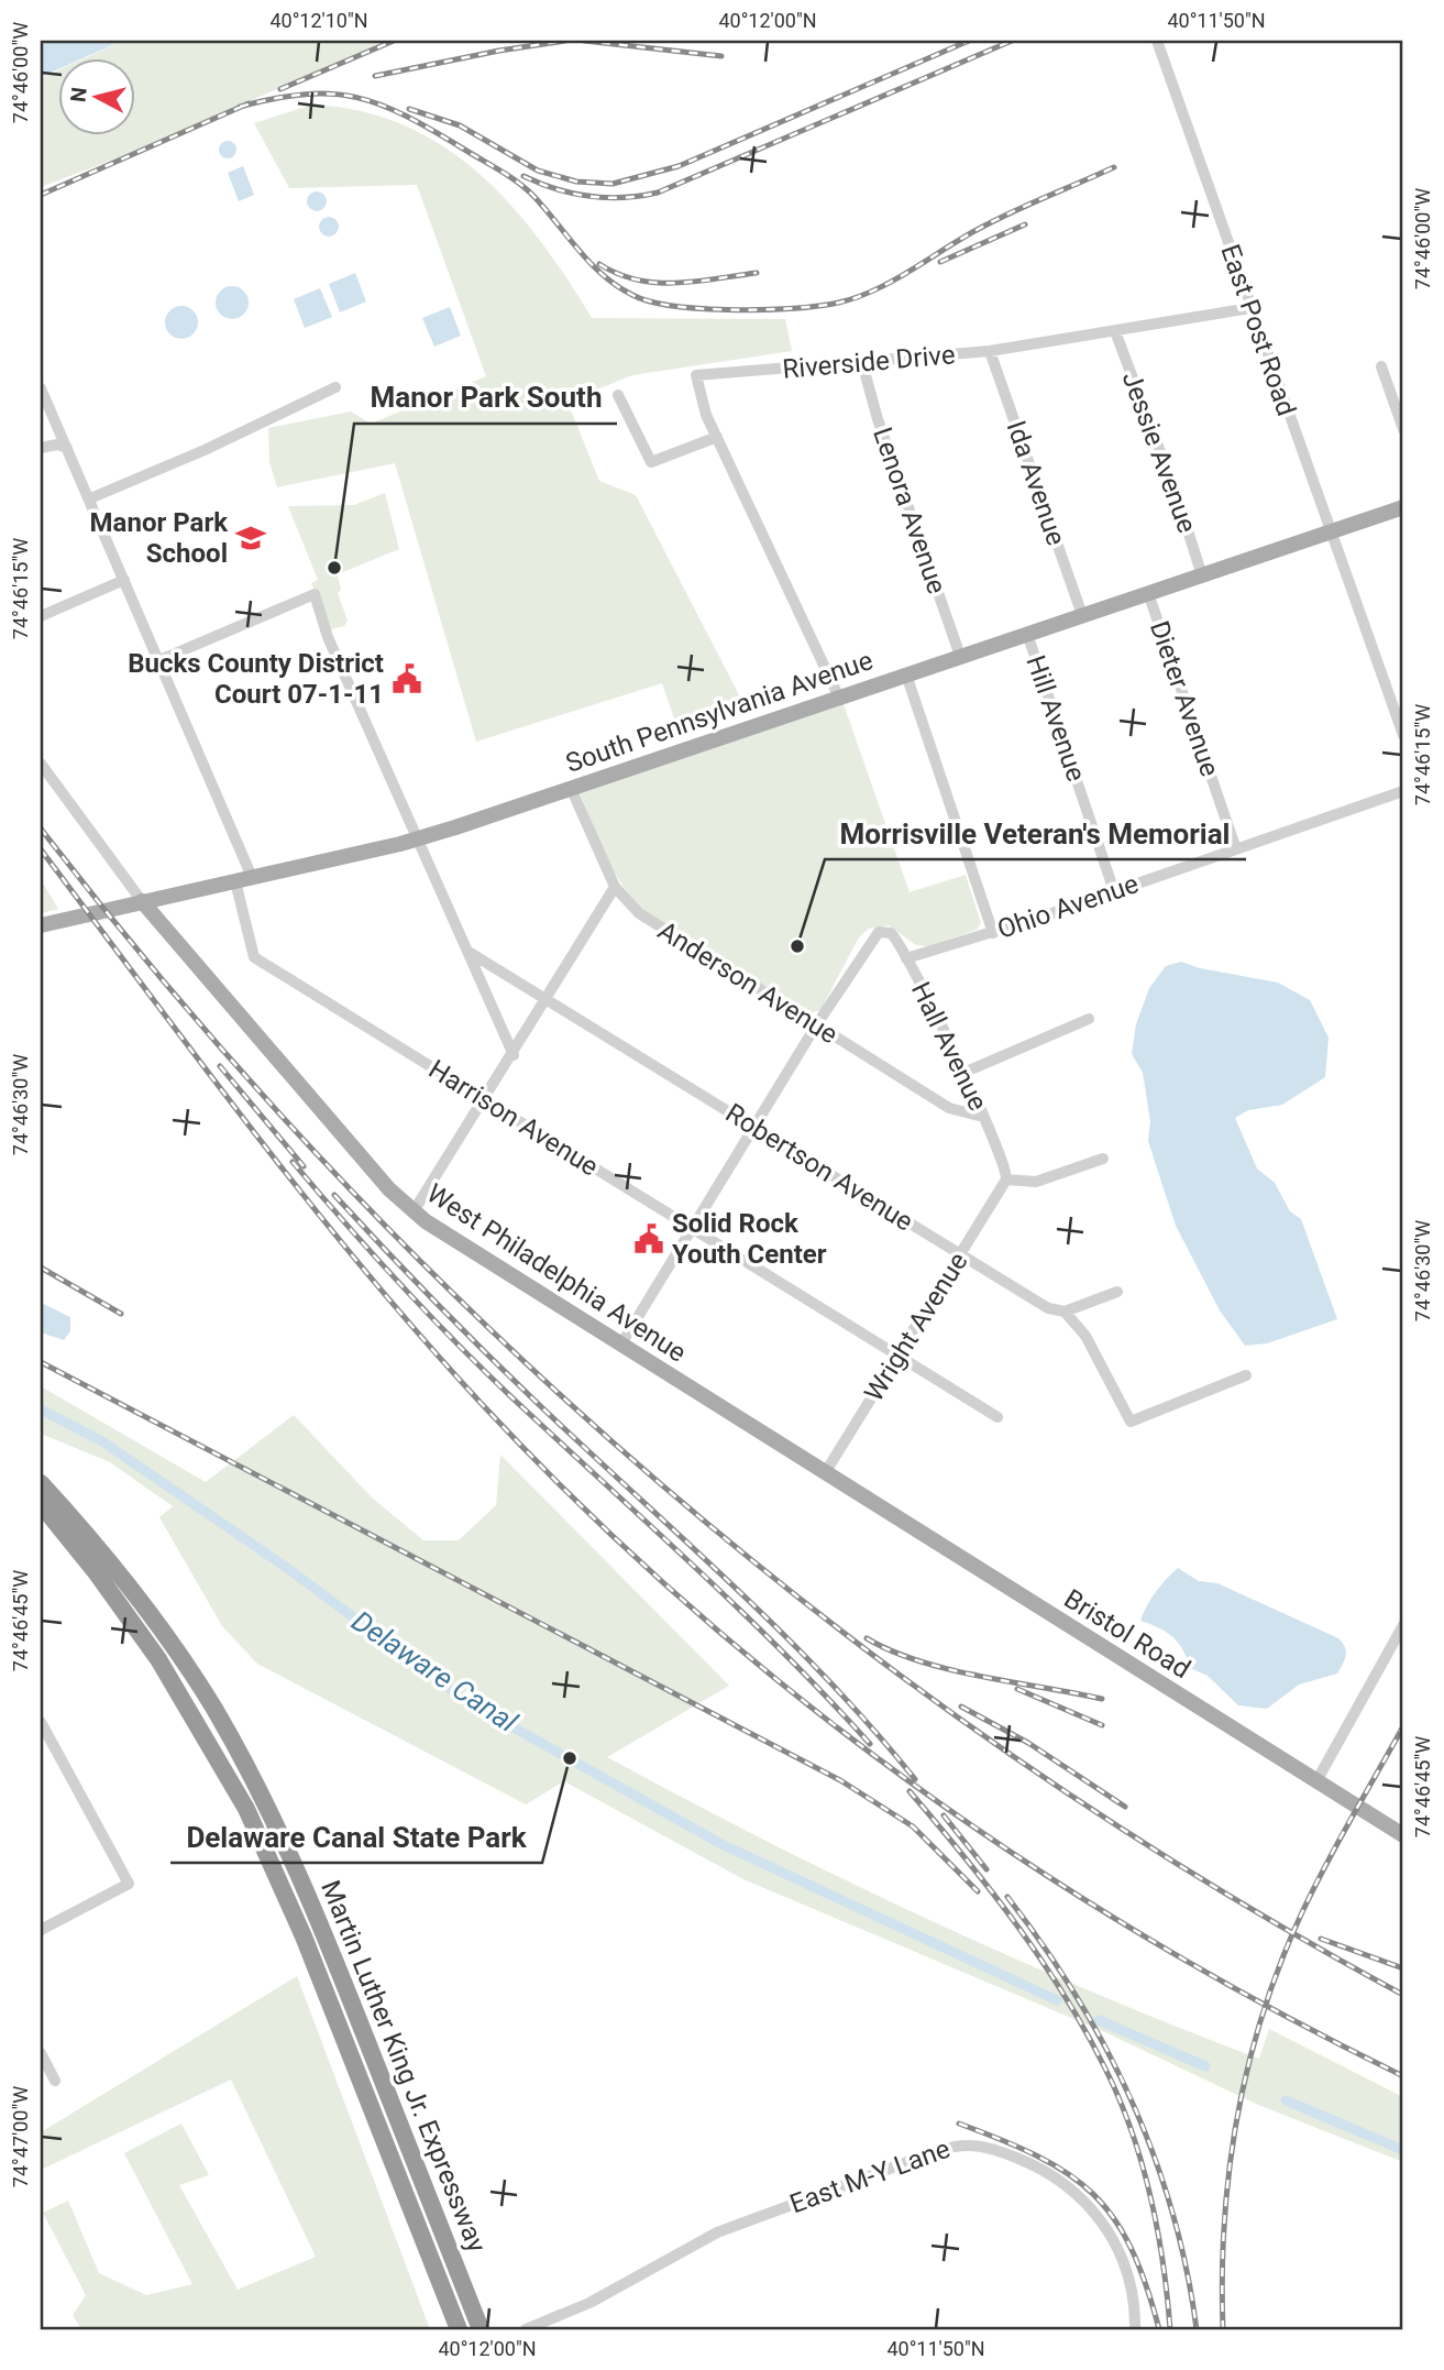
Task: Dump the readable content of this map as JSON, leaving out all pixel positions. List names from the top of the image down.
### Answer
{
  "streets": {
    "highway": ["Martin Luther King Jr. Expressway"],
    "main road": ["South Pennsylvania Avenue", "West Philadelphia Avenue", "Bristol Road"],
    "street": [
      "East Post Road",
      "Riverside Drive",
      "Jessie Avenue",
      "Ida Avenue",
      "Lenora Avenue",
      "Dieter Avenue",
      "Hill Avenue",
      "Ohio Avenue",
      "Anderson Avenue",
      "Hall Avenue",
      "Harrison Avenue",
      "Robertson Avenue",
      "Wright Avenue",
      "East M-Y Lane"
    ]
  },
  "crossings": [
    ["East Post Road", "Riverside Drive"],
    ["East Post Road", "South Pennsylvania Avenue"],
    ["Riverside Drive", "Jessie Avenue"],
    ["Riverside Drive", "Ida Avenue"],
    ["Riverside Drive", "Lenora Avenue"],
    ["Jessie Avenue", "South Pennsylvania Avenue"],
    ["Ida Avenue", "South Pennsylvania Avenue"],
    ["Lenora Avenue", "South Pennsylvania Avenue"],
    ["Dieter Avenue", "South Pennsylvania Avenue"],
    ["Dieter Avenue", "Ohio Avenue"],
    ["South Pennsylvania Avenue", "Hill Avenue"],
    ["South Pennsylvania Avenue", "Anderson Avenue"],
    ["South Pennsylvania Avenue", "Harrison Avenue"],
    ["South Pennsylvania Avenue", "West Philadelphia Avenue"],
    ["Hill Avenue", "Ohio Avenue"],
    ["Ohio Avenue", "Hall Avenue"],
    ["Anderson Avenue", "Hall Avenue"],
    ["Hall Avenue", "Wright Avenue"],
    ["Harrison Avenue", "Wright Avenue"],
    ["Robertson Avenue", "Wright Avenue"],
    ["West Philadelphia Avenue", "Wright Avenue"],
    ["West Philadelphia Avenue", "Bristol Road"],
    ["Wright Avenue", "Bristol Road"]
  ],
  "water": ["Delaware Canal"],
  "places": {
    "school or university": ["Manor Park School"],
    "other": ["Manor Park South", "Morrisville Veteran's Memorial", "Delaware Canal State Park"],
    "public building": ["Bucks County District Court 07-1-11", "Solid Rock Youth Center"]
  },
  "north": "left",
  "coordinates": [
    "40°12'10\"N",
    "40°12'00\"N",
    "40°11'50\"N",
    "74°46'00\"W",
    "74°46'15\"W",
    "74°46'30\"W",
    "74°46'45\"W",
    "74°47'00\"W"
  ]
}
